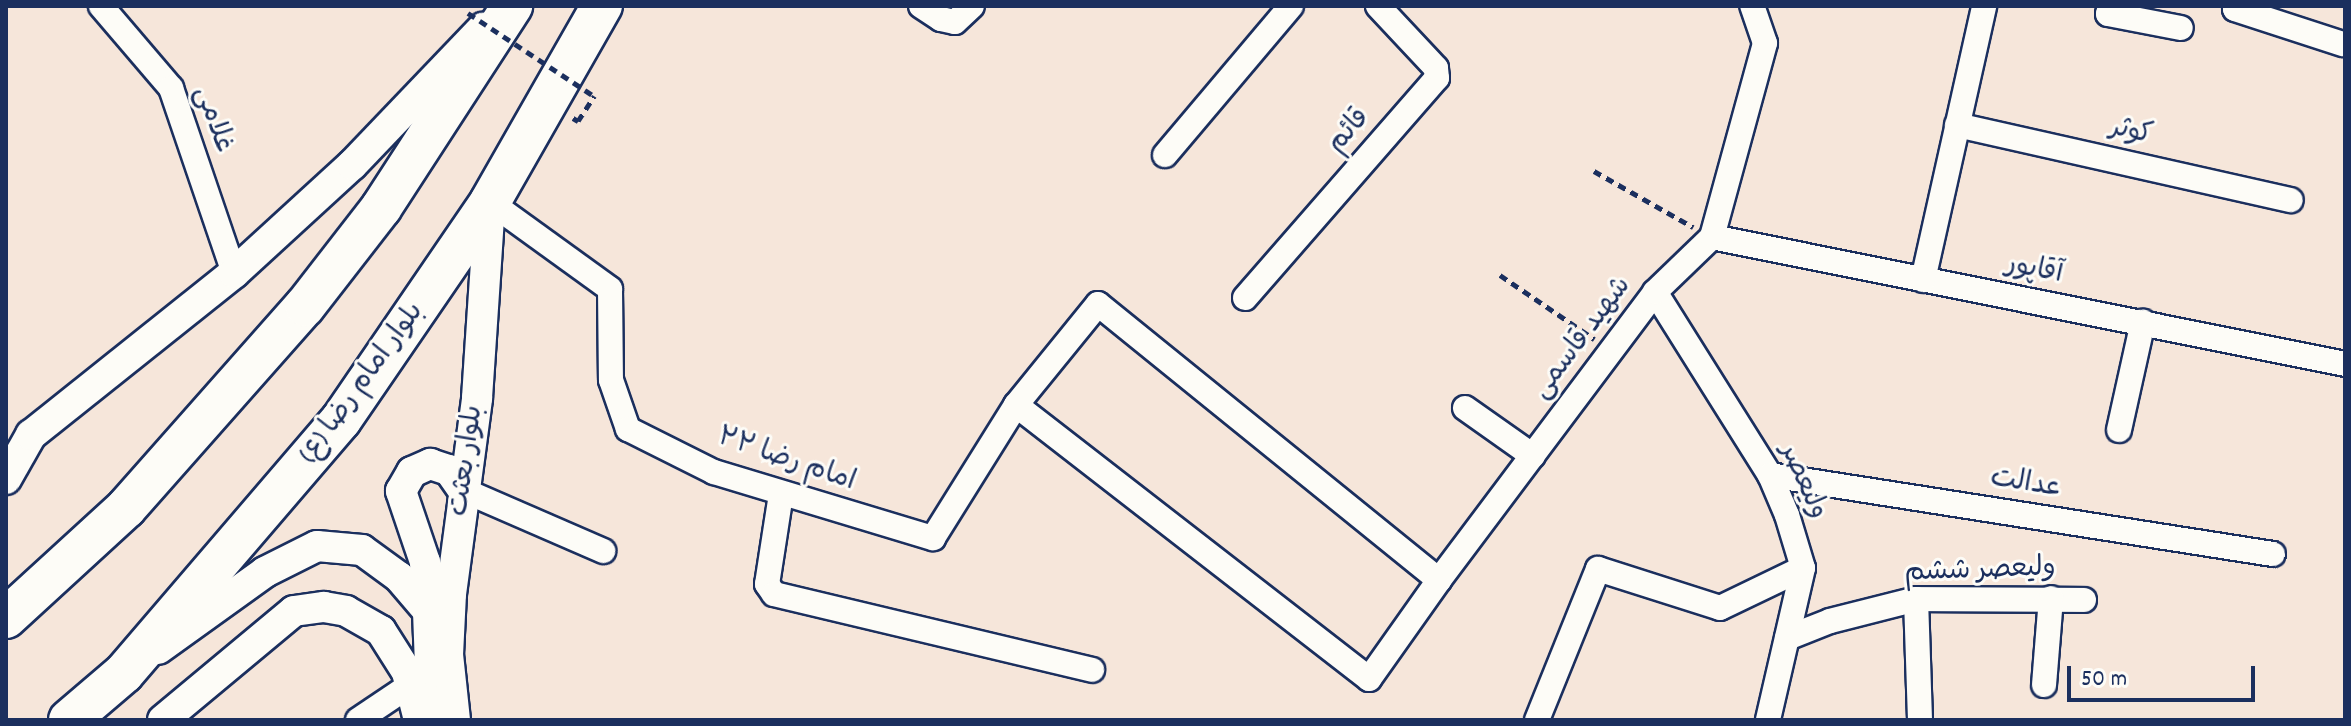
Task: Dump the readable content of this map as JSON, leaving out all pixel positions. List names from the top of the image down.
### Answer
{
  "streets": {
    "highway": ["بلوار امام رضا (ع)"],
    "street": [
      "غلامی",
      "قائم",
      "کوثر",
      "آقاپور",
      "شهید قاسمی",
      "بلوار بعثت",
      "امام رضا ۲۲",
      "ولیعصر",
      "عدالت",
      "ولیعصر ششم"
    ]
  },
  "crossings": [
    ["آقاپور", "شهید قاسمی"],
    ["شهید قاسمی", "امام رضا ۲۲"],
    ["شهید قاسمی", "ولیعصر"],
    ["بلوار امام رضا (ع)", "بلوار بعثت"],
    ["بلوار امام رضا (ع)", "امام رضا ۲۲"],
    ["بلوار بعثت", "امام رضا ۲۲"],
    ["ولیعصر", "عدالت"],
    ["ولیعصر", "ولیعصر ششم"]
  ],
  "scale_bar": "50 m"
}
